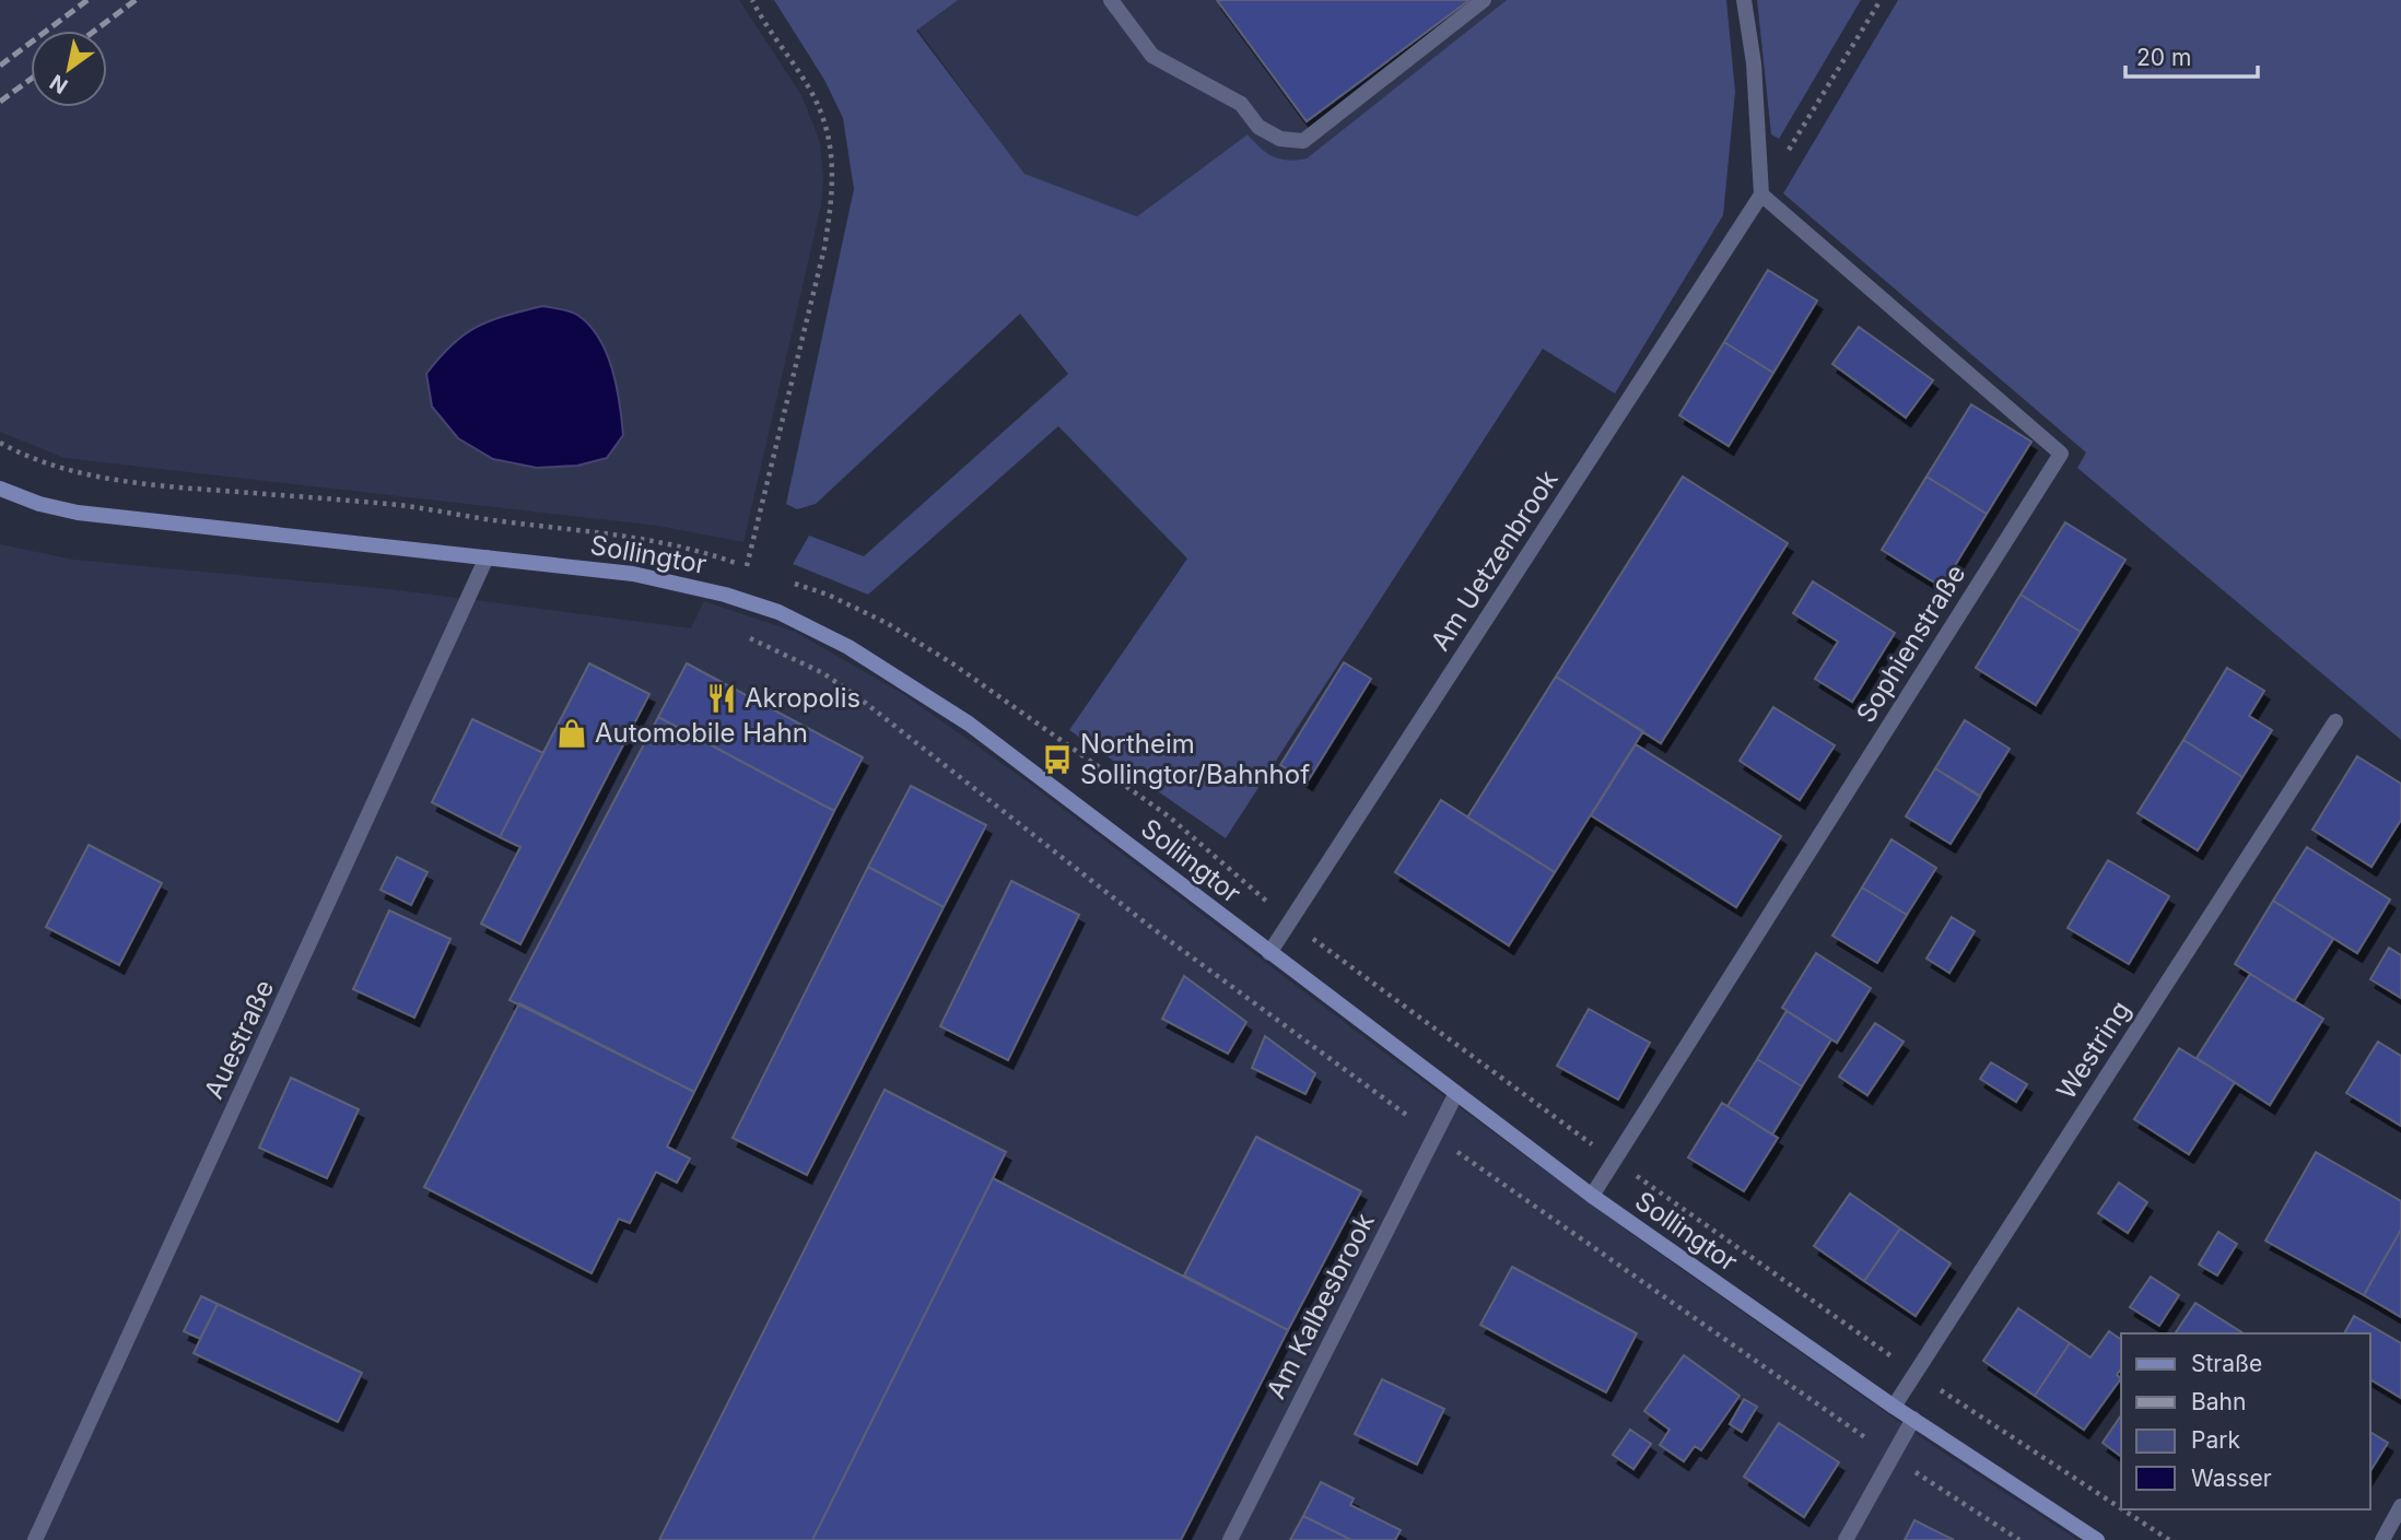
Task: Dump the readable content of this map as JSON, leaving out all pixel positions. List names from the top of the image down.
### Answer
{
  "streets": {
    "main road": ["Sollingtor"],
    "street": [
      "Am Uetzenbrook",
      "Sophienstraße",
      "Auestraße",
      "Westring",
      "Am Kalbesbrook"
    ]
  },
  "crossings": [
    ["Sollingtor", "Am Uetzenbrook"],
    ["Sollingtor", "Sophienstraße"],
    ["Sollingtor", "Auestraße"],
    ["Sollingtor", "Westring"],
    ["Sollingtor", "Am Kalbesbrook"],
    ["Am Uetzenbrook", "Sophienstraße"]
  ],
  "places": {
    "restaurant": ["Akropolis"],
    "shop": ["Automobile Hahn"],
    "bus stop": ["Northeim Sollingtor/Bahnhof"]
  },
  "legend": [
    "Straße",
    "Bahn",
    "Park",
    "Wasser"
  ],
  "scale_bar": "20 m",
  "north": "bottom left"
}
